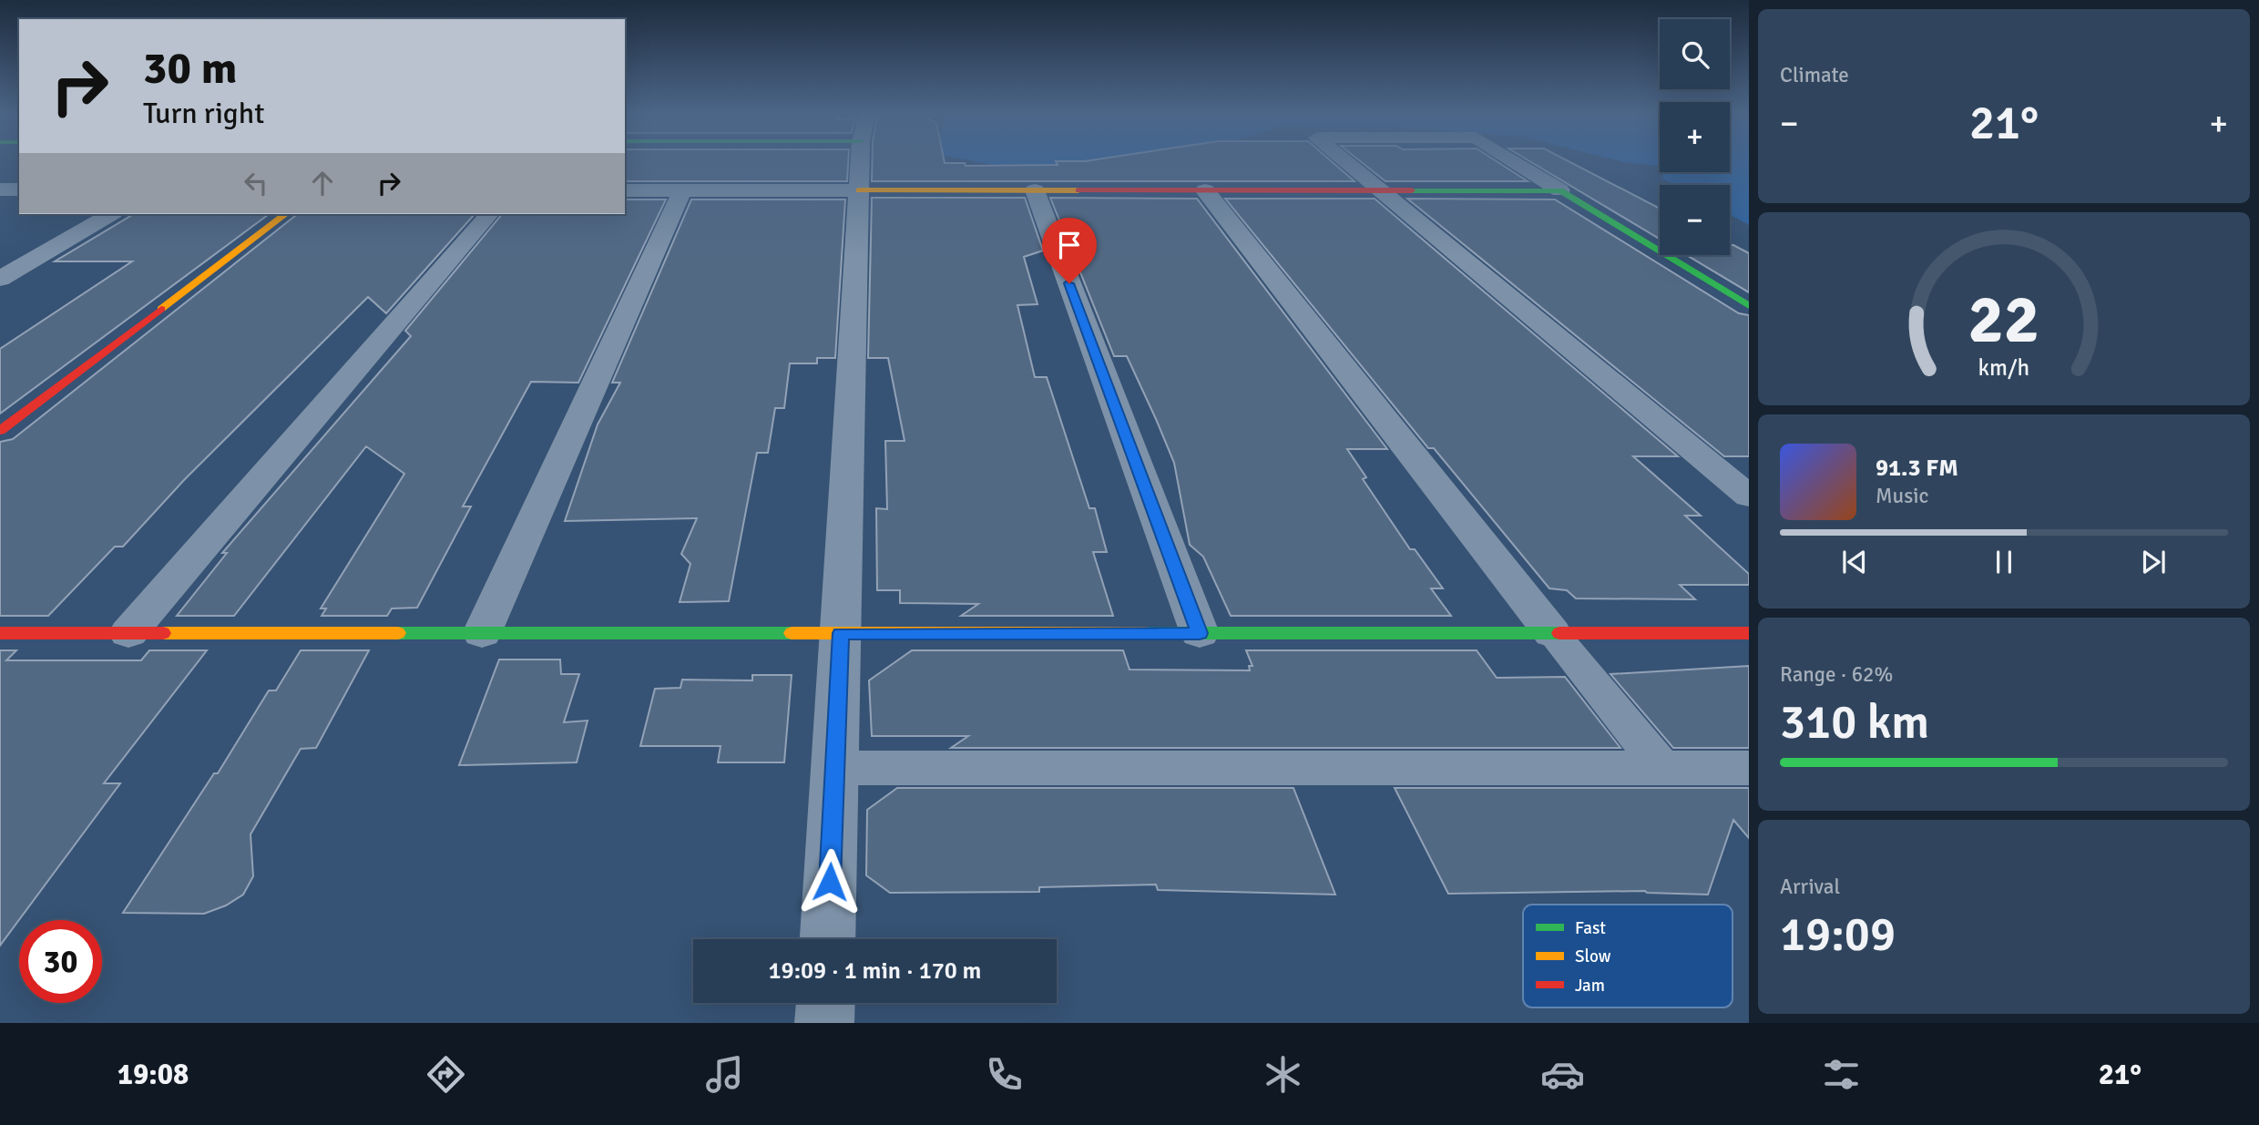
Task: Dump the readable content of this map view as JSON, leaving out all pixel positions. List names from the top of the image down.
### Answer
{
  "legend": ["Fast", "Slow", "Jam"],
  "page": {
    "tile": [
      "Climate",
      ["Range · 62%", "310 km"],
      ["Arrival", "19:09"]
    ],
    "map_buttons": ["+", "−"],
    "turn": ["30 m", "Turn right"],
    "heat": ["−", "21°", "+"],
    "song": ["91.3 FM", "Music"],
    "limit": "30",
    "trip": "19:09 · 1 min · 170 m",
    "tabs": ["19:08", "21°"],
    "gauge": ["22", "km/h"]
  }
}
